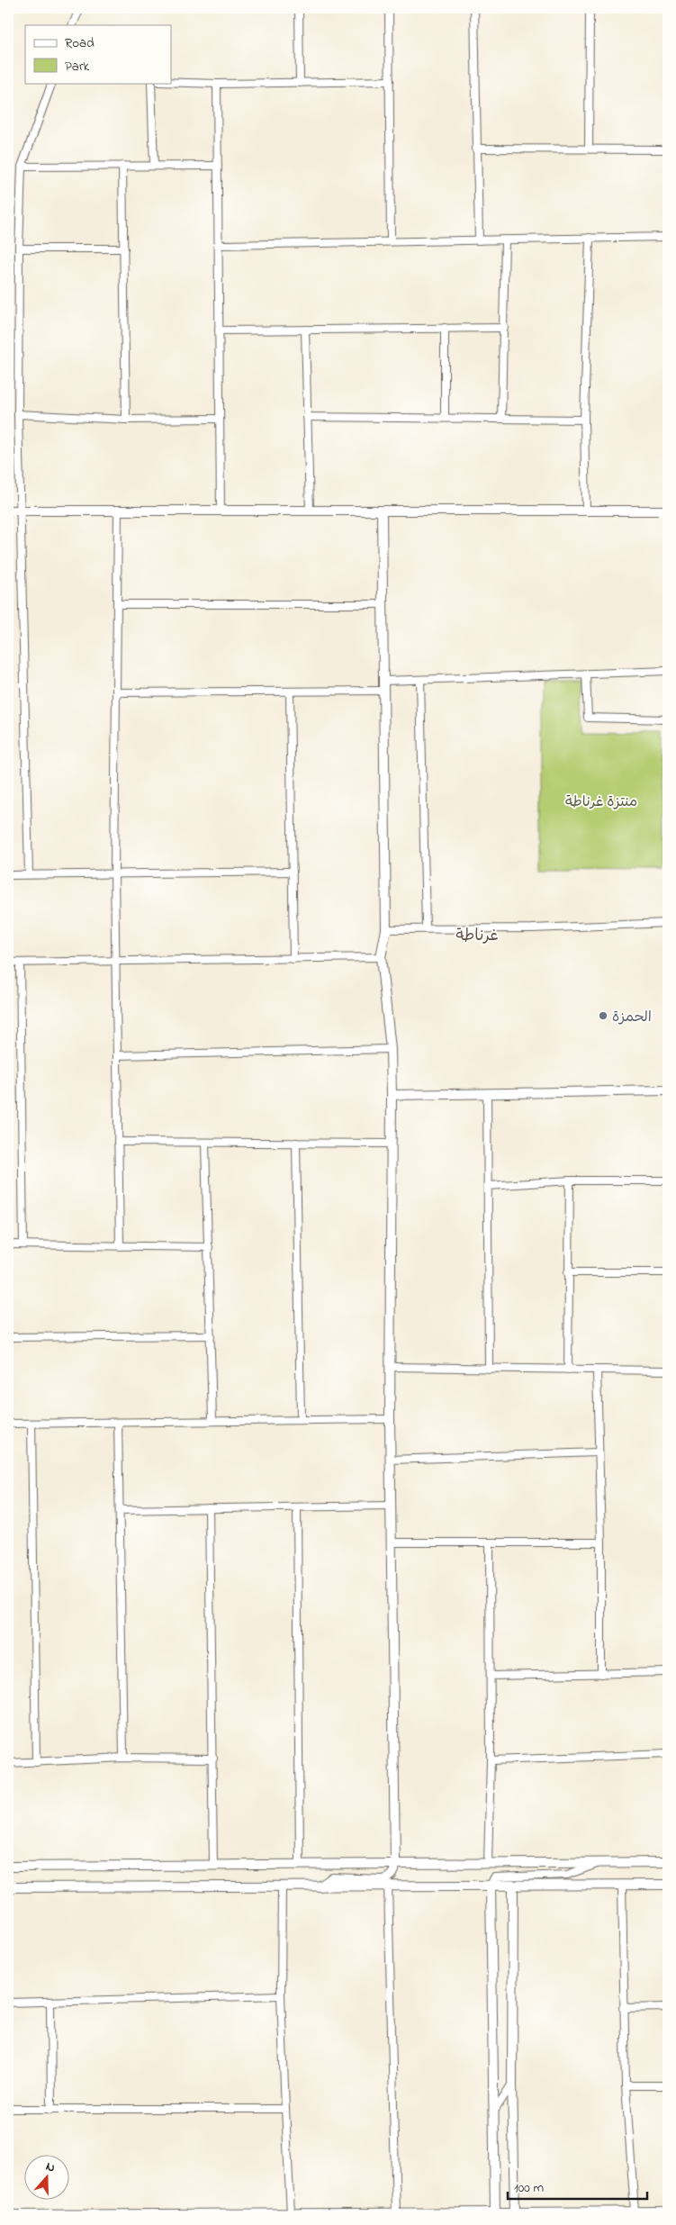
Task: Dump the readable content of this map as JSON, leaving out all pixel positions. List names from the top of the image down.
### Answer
{
  "districts": ["غرناطة"],
  "parks": ["منتزة غرناطة"],
  "places": ["الحمزة"],
  "legend": ["Road", "Park"],
  "scale_bar": "100 m",
  "north": "top"
}
